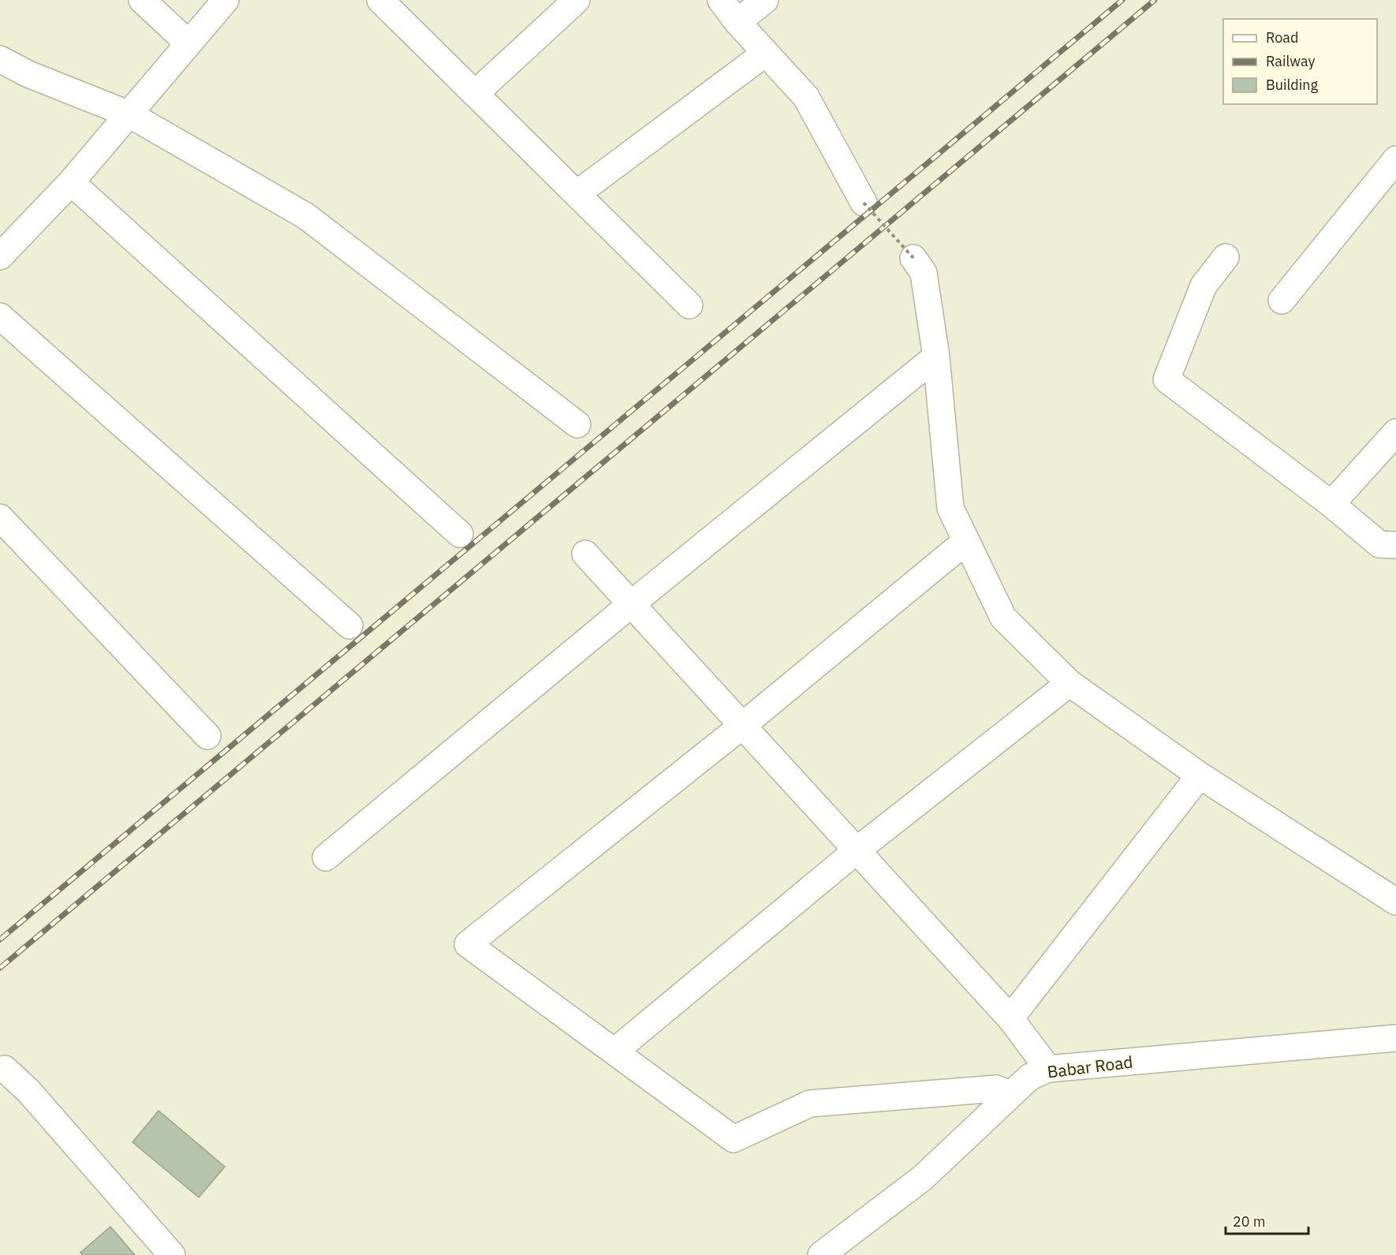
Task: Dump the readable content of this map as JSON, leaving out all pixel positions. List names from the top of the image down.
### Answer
{
  "streets": {
    "street": ["Babar Road"]
  },
  "legend": ["Road", "Railway", "Building"],
  "scale_bar": "20 m"
}
